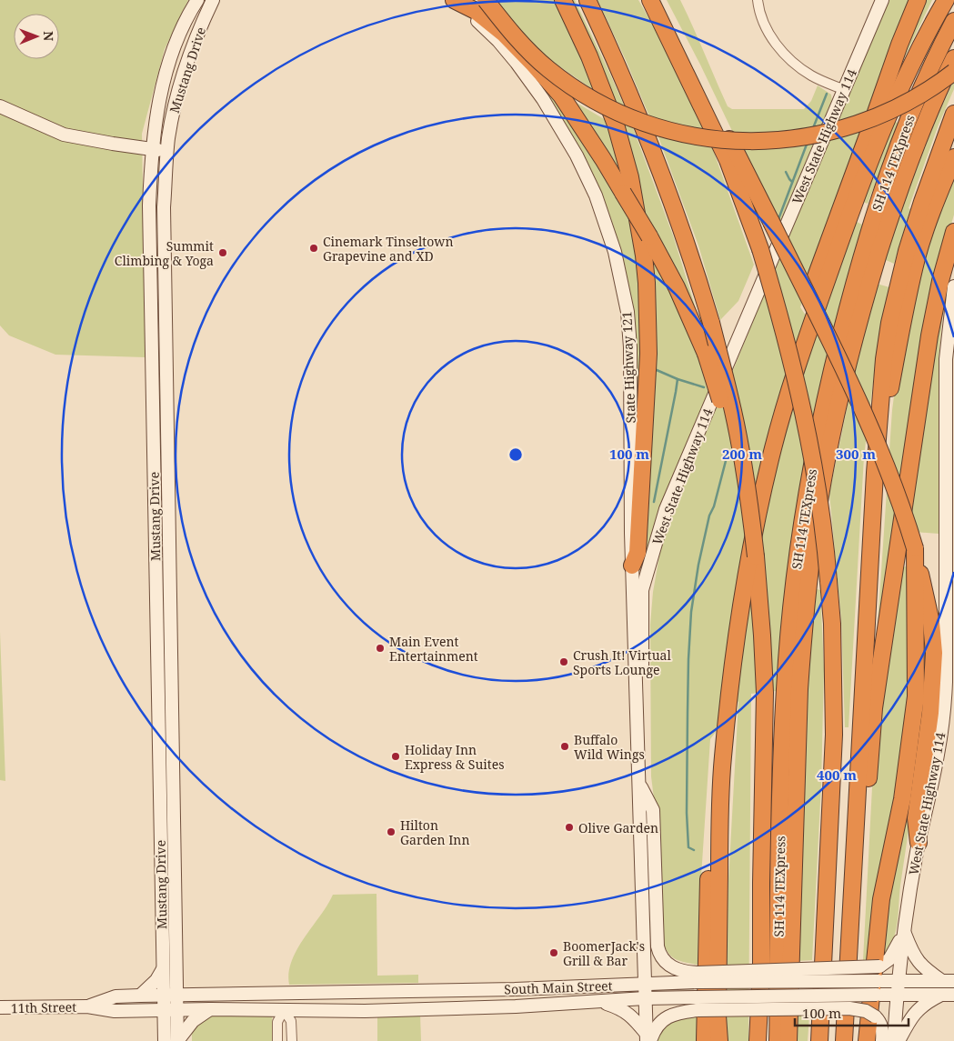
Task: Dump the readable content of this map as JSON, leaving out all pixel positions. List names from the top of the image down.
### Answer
{
  "streets": {
    "highway": ["SH 114 TEXpress"],
    "main road": [
      "Mustang Drive",
      "West State Highway 114",
      "State Highway 121",
      "South Main Street",
      "11th Street"
    ]
  },
  "crossings": [
    ["Mustang Drive", "South Main Street"],
    ["Mustang Drive", "11th Street"],
    ["West State Highway 114", "State Highway 121"],
    ["West State Highway 114", "South Main Street"],
    ["South Main Street", "11th Street"]
  ],
  "places": [
    "Cinemark Tinseltown Grapevine and XD",
    "Summit Climbing & Yoga",
    "Main Event Entertainment",
    "Crush It! Virtual Sports Lounge",
    "Buffalo Wild Wings",
    "Holiday Inn Express & Suites",
    "Olive Garden",
    "Hilton Garden Inn",
    "BoomerJack's Grill & Bar"
  ],
  "scale_bar": "100 m",
  "north": "right",
  "rings": [
    "100 m",
    "200 m",
    "300 m",
    "400 m"
  ]
}
